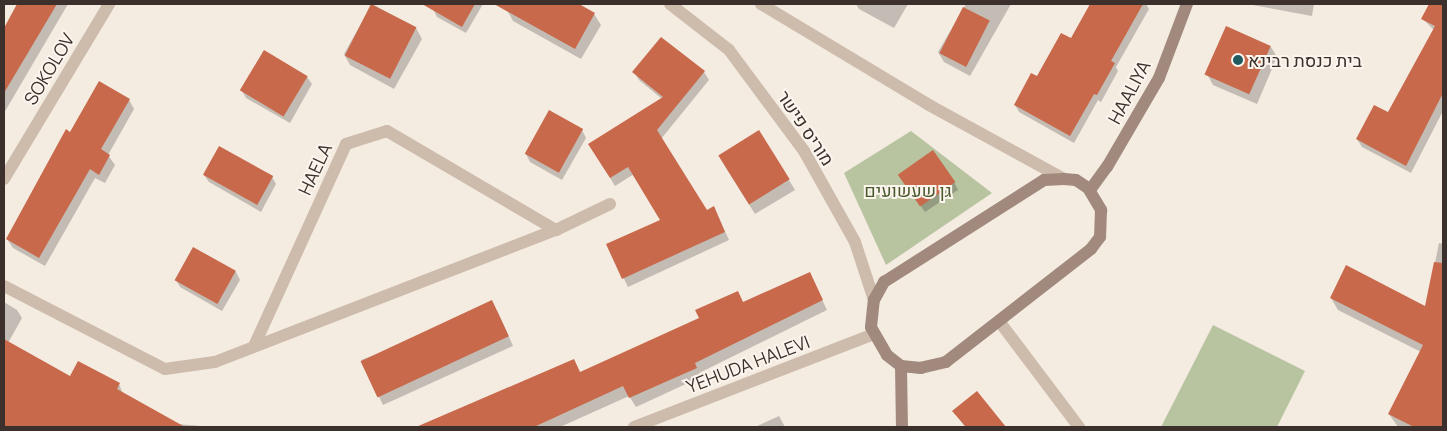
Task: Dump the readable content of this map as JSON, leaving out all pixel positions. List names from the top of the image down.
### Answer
{
  "streets": {
    "street": [
      "SOKOLOV",
      "HAALIYA",
      "מוריס פישר",
      "HAELA",
      "YEHUDA HALEVI"
    ]
  },
  "parks": ["גן שעשועים"],
  "places": ["בית כנסת רבינא"]
}
